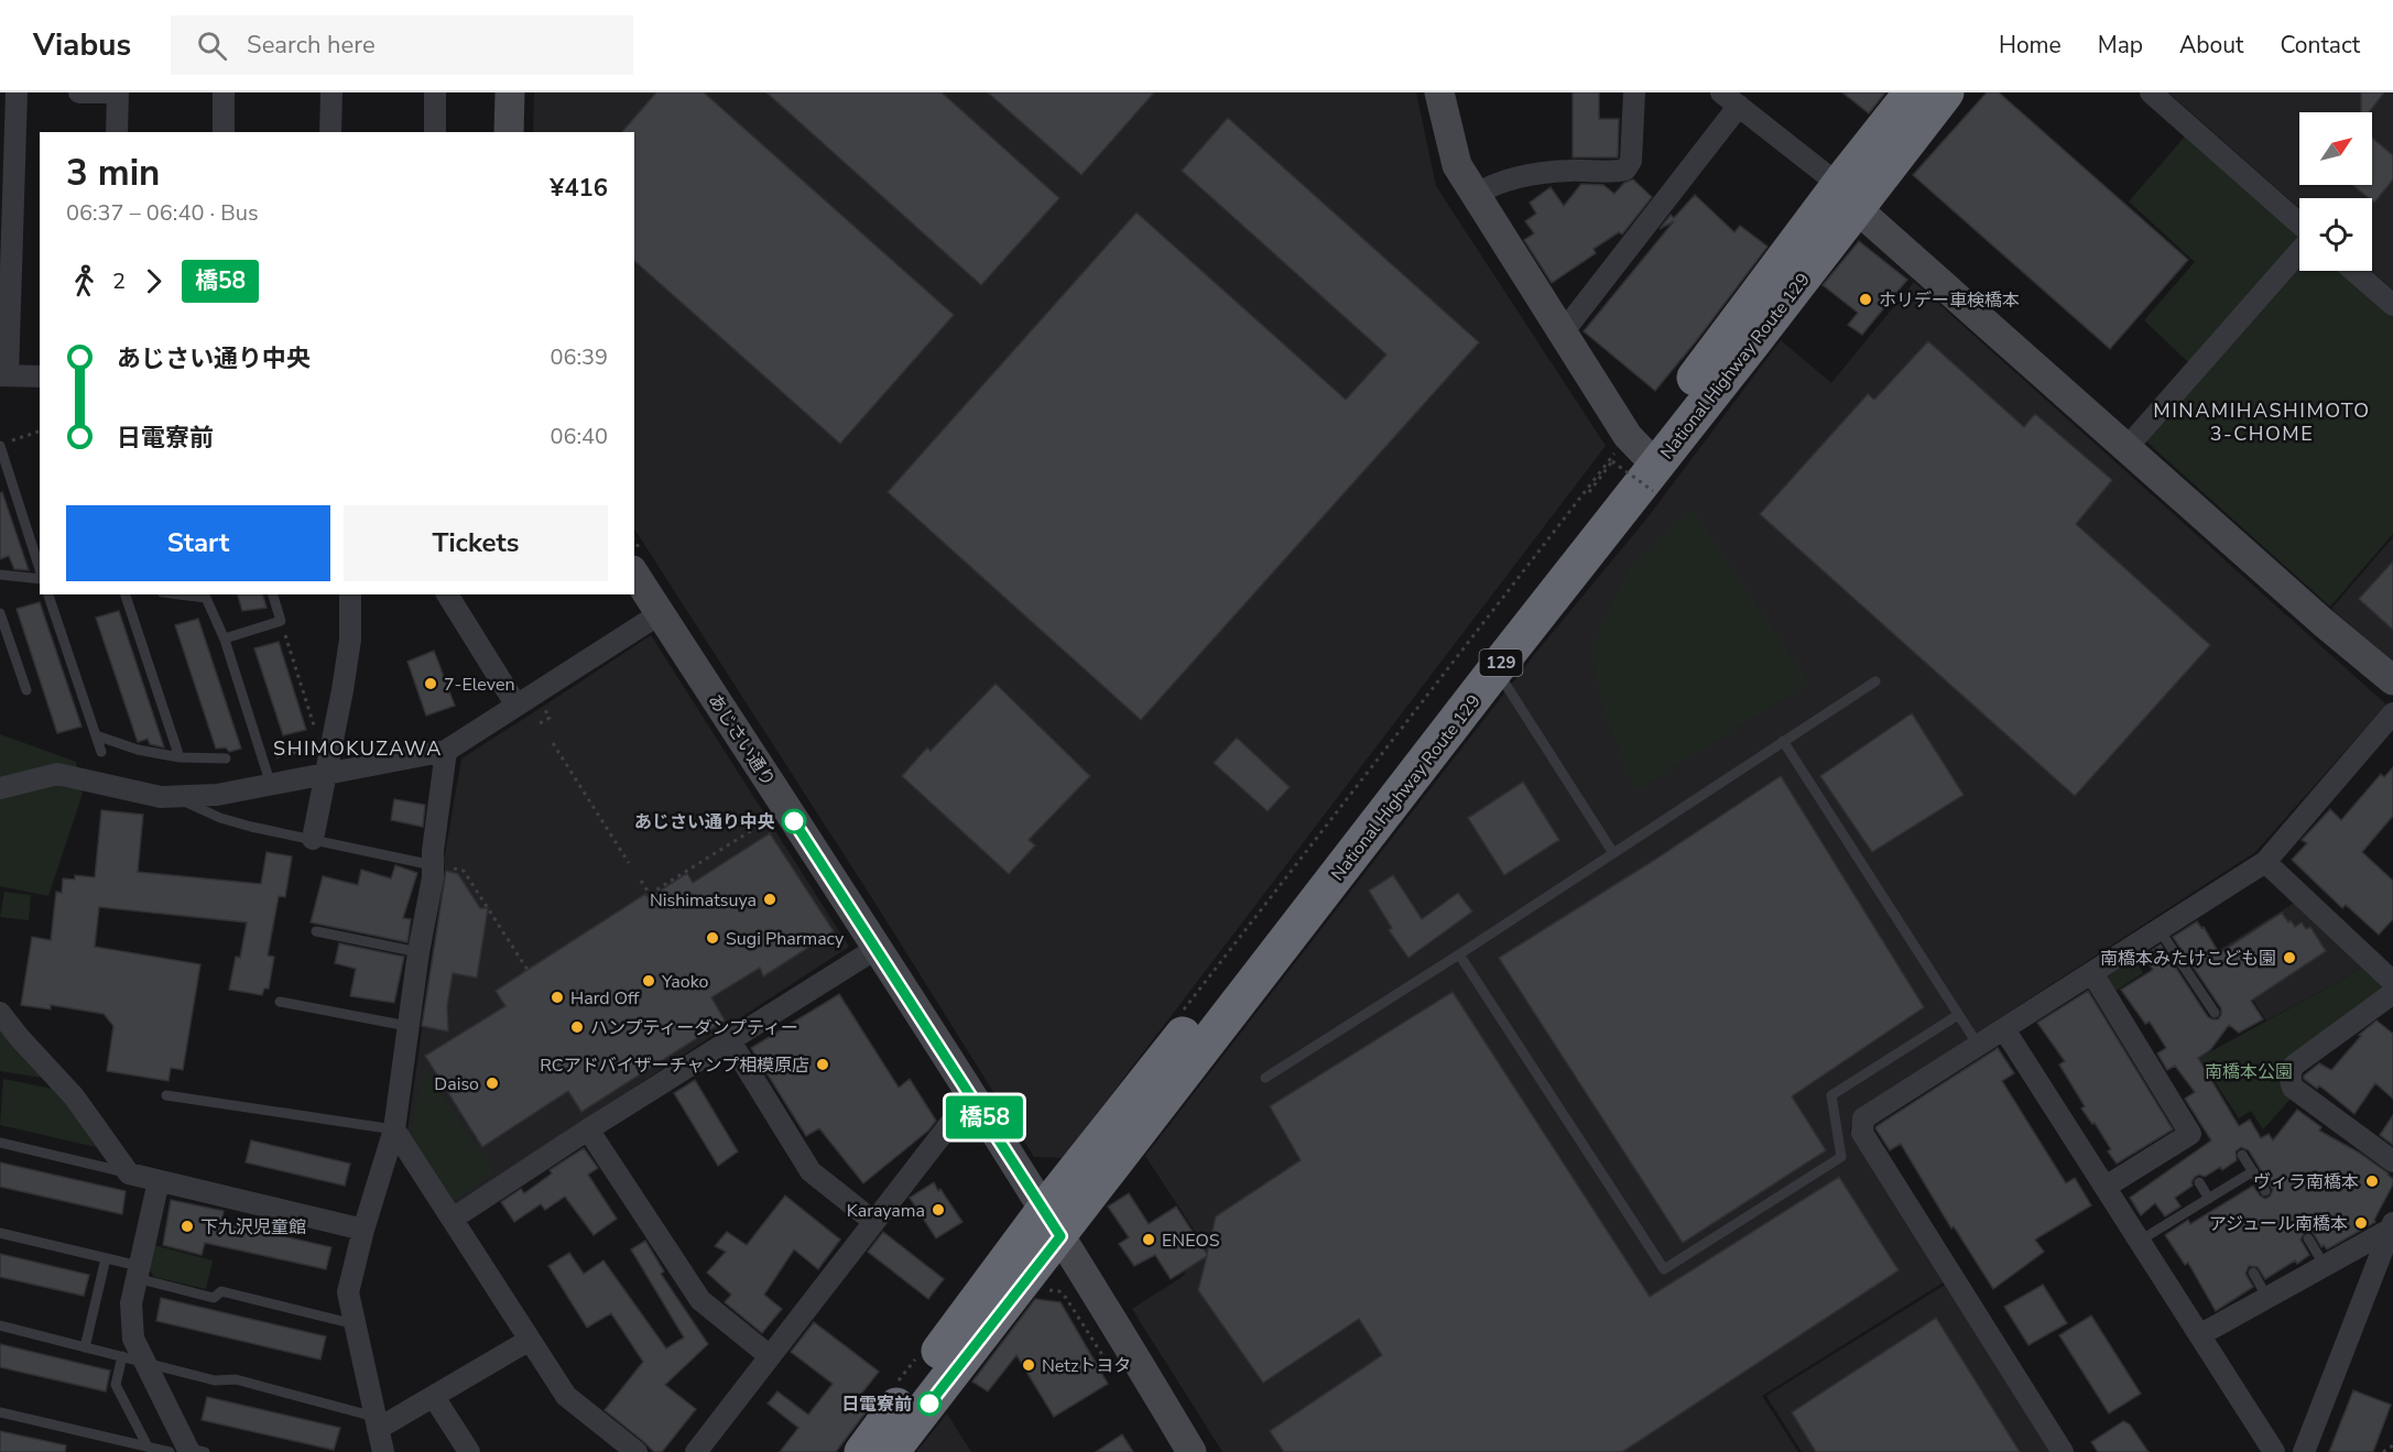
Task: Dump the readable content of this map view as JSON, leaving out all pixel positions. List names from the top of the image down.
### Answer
{
  "streets": {
    "highway": ["National Highway Route 129", "129"],
    "street": ["あじさい通り"]
  },
  "crossings": [
    ["National Highway Route 129", "あじさい通り"]
  ],
  "districts": ["MINAMIHASHIMOTO 3-CHOME", "SHIMOKUZAWA"],
  "parks": ["南橋本公園"],
  "places": [
    "ホリデー車検橋本",
    "7-Eleven",
    "あじさい通り中央",
    "Nishimatsuya",
    "Sugi Pharmacy",
    "南橋本みたけこども園",
    "Yaoko",
    "Hard Off",
    "ハンプティーダンプティー",
    "RCアドバイザーチャンプ相模原店",
    "Daiso",
    "ヴィラ南橋本",
    "Karayama",
    "アジュール南橋本",
    "下九沢児童館",
    "ENEOS",
    "Netzトヨタ",
    "日電寮前"
  ],
  "lines": ["bus line 橋58"],
  "north": "top right",
  "page": {
    "header": "Viabus",
    "search": "Search here",
    "nav": [
      "Home",
      "Map",
      "About",
      "Contact"
    ],
    "on_map": "橋58",
    "heading": ["3 min", "06:37 – 06:40 · Bus", "¥416"],
    "legs": ["2", "橋58"],
    "list": [
      {
        "name": "あじさい通り中央",
        "value": "06:39"
      },
      {
        "name": "日電寮前",
        "value": "06:40"
      }
    ],
    "buttons": ["Start", "Tickets"]
  }
}
